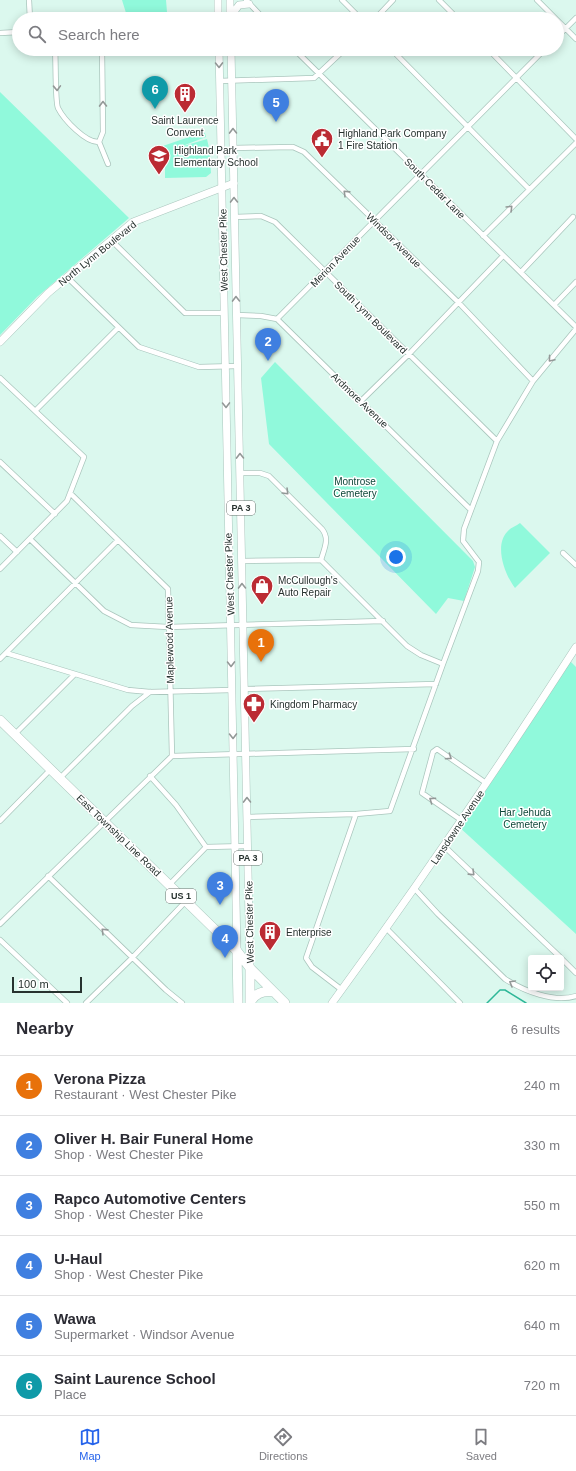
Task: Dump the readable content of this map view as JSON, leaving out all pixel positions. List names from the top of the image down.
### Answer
{
  "streets": {
    "highway": [
      "West Chester Pike",
      "PA 3",
      "East Township Line Road",
      "US 1"
    ],
    "main road": ["North Lynn Boulevard", "Lansdowne Avenue"],
    "street": [
      "South Cedar Lane",
      "Windsor Avenue",
      "Merion Avenue",
      "South Lynn Boulevard",
      "Ardmore Avenue",
      "Maplewood Avenue"
    ]
  },
  "crossings": [
    ["South Cedar Lane", "Merion Avenue"],
    ["Windsor Avenue", "West Chester Pike"],
    ["Windsor Avenue", "Merion Avenue"],
    ["West Chester Pike", "North Lynn Boulevard"],
    ["West Chester Pike", "South Lynn Boulevard"],
    ["West Chester Pike", "East Township Line Road"],
    ["West Chester Pike", "US 1"],
    ["Merion Avenue", "South Lynn Boulevard"],
    ["Merion Avenue", "Ardmore Avenue"],
    ["East Township Line Road", "US 1"]
  ],
  "one_way": ["Windsor Avenue"],
  "parks": ["Montrose Cemetery", "Har Jehuda Cemetery"],
  "places": {
    "building": ["Saint Laurence Convent", "Enterprise"],
    "public building": ["Highland Park Company 1 Fire Station"],
    "school or university": ["Highland Park Elementary School"],
    "shop": ["McCullough's Auto Repair"],
    "pharmacy": ["Kingdom Pharmacy"]
  },
  "scale_bar": "100 m",
  "page": {
    "search": "Search here",
    "pins": [
      "6",
      "5",
      "2",
      "1",
      "3",
      "4"
    ],
    "scale": "100 m",
    "heading": ["Nearby", "6 results"],
    "list": [
      {
        "mark": "1",
        "name": "Verona Pizza",
        "note": "Restaurant · West Chester Pike",
        "value": "240 m"
      },
      {
        "mark": "2",
        "name": "Oliver H. Bair Funeral Home",
        "note": "Shop · West Chester Pike",
        "value": "330 m"
      },
      {
        "mark": "3",
        "name": "Rapco Automotive Centers",
        "note": "Shop · West Chester Pike",
        "value": "550 m"
      },
      {
        "mark": "4",
        "name": "U-Haul",
        "note": "Shop · West Chester Pike",
        "value": "620 m"
      },
      {
        "mark": "5",
        "name": "Wawa",
        "note": "Supermarket · Windsor Avenue",
        "value": "640 m"
      },
      {
        "mark": "6",
        "name": "Saint Laurence School",
        "note": "Place",
        "value": "720 m"
      }
    ],
    "nav": ["Map", "Directions", "Saved"]
  }
}
